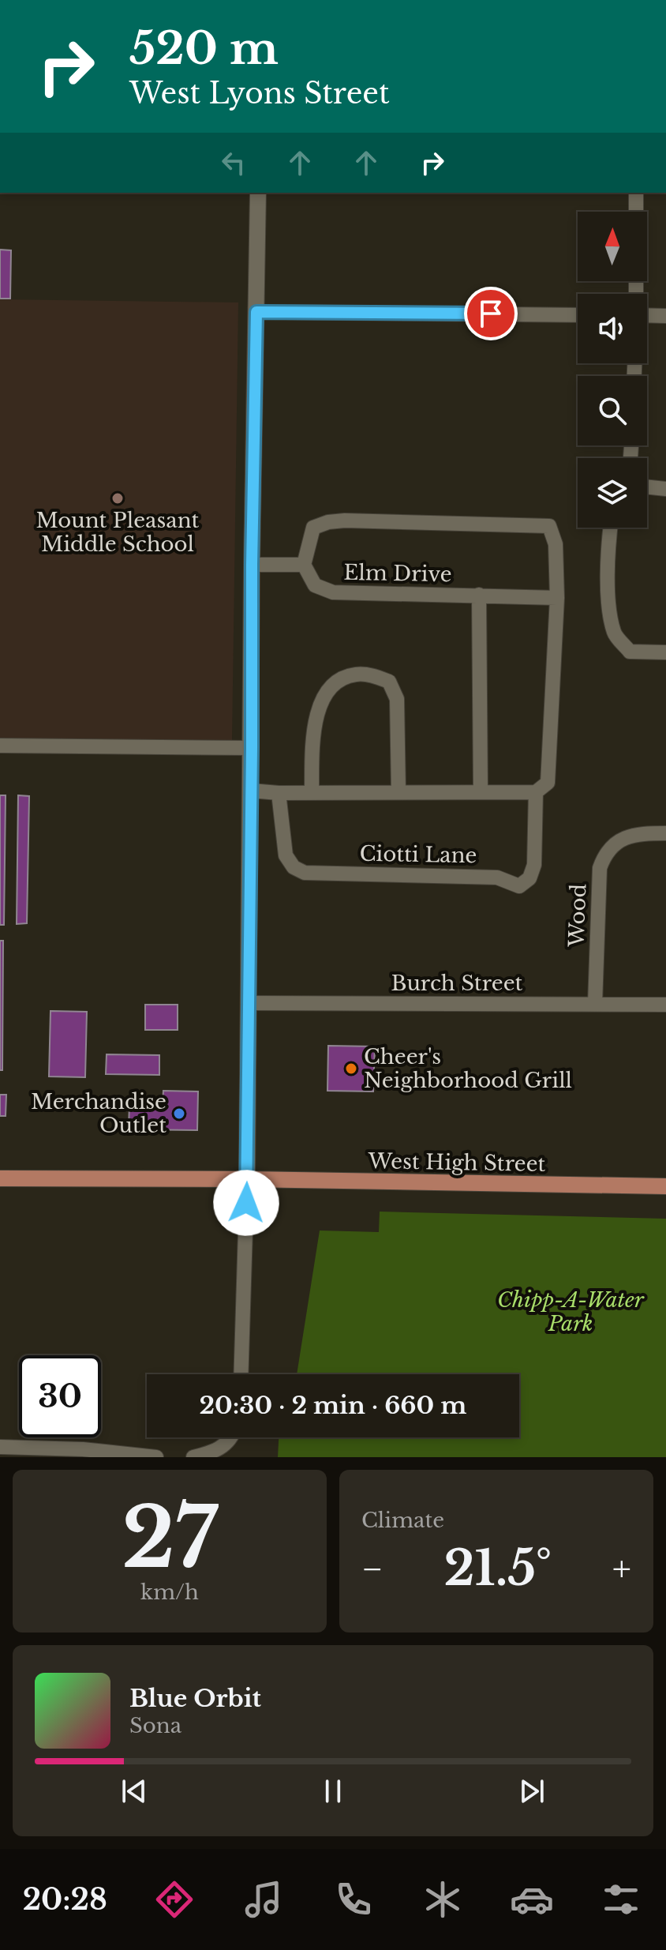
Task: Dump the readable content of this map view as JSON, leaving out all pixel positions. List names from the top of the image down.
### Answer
{
  "streets": {
    "main road": ["West High Street"],
    "street": [
      "Elm Drive",
      "Ciotti Lane",
      "Wood",
      "Burch Street"
    ]
  },
  "crossings": [
    ["Wood", "Burch Street"]
  ],
  "parks": ["Chipp-A-Water Park"],
  "places": ["Mount Pleasant Middle School", "Cheer's Neighborhood Grill", "Merchandise Outlet"],
  "north": "top",
  "page": {
    "turn": ["520 m", "West Lyons Street"],
    "limit": "30",
    "trip": "20:30 · 2 min · 660 m",
    "tile": [
      ["27", "km/h"],
      "Climate"
    ],
    "heat": ["−", "21.5°", "+"],
    "song": ["Blue Orbit", "Sona"],
    "tabs": "20:28"
  }
}
